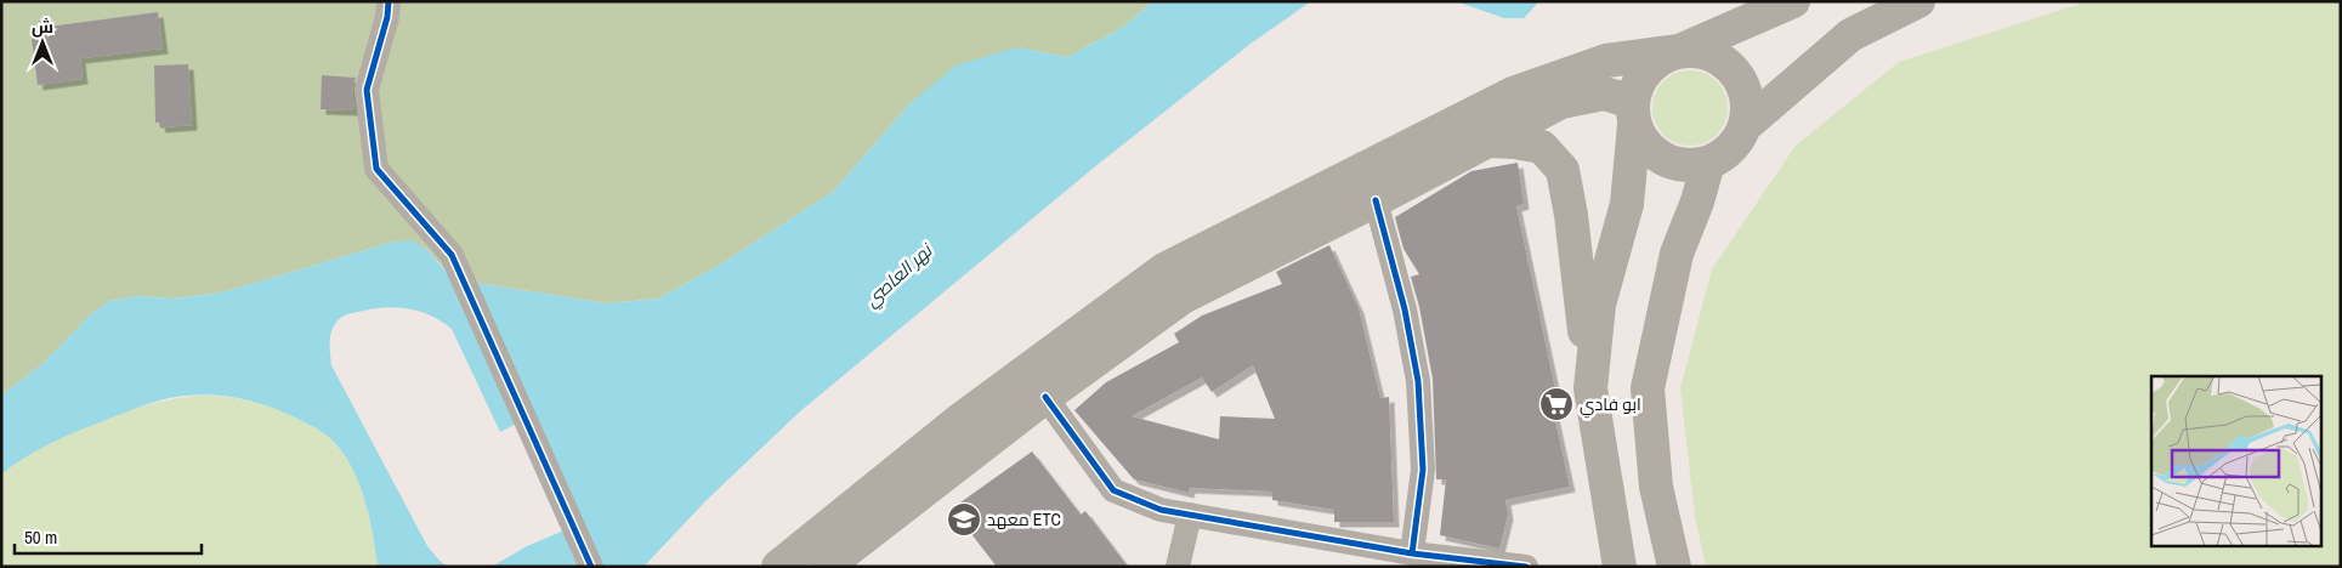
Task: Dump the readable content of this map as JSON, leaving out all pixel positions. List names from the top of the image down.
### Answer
{
  "water": ["نهر العاصي"],
  "places": {
    "supermarket": ["ابو فادي"],
    "school or university": ["معهد ETC"]
  },
  "scale_bar": "50 m",
  "north": "top"
}
